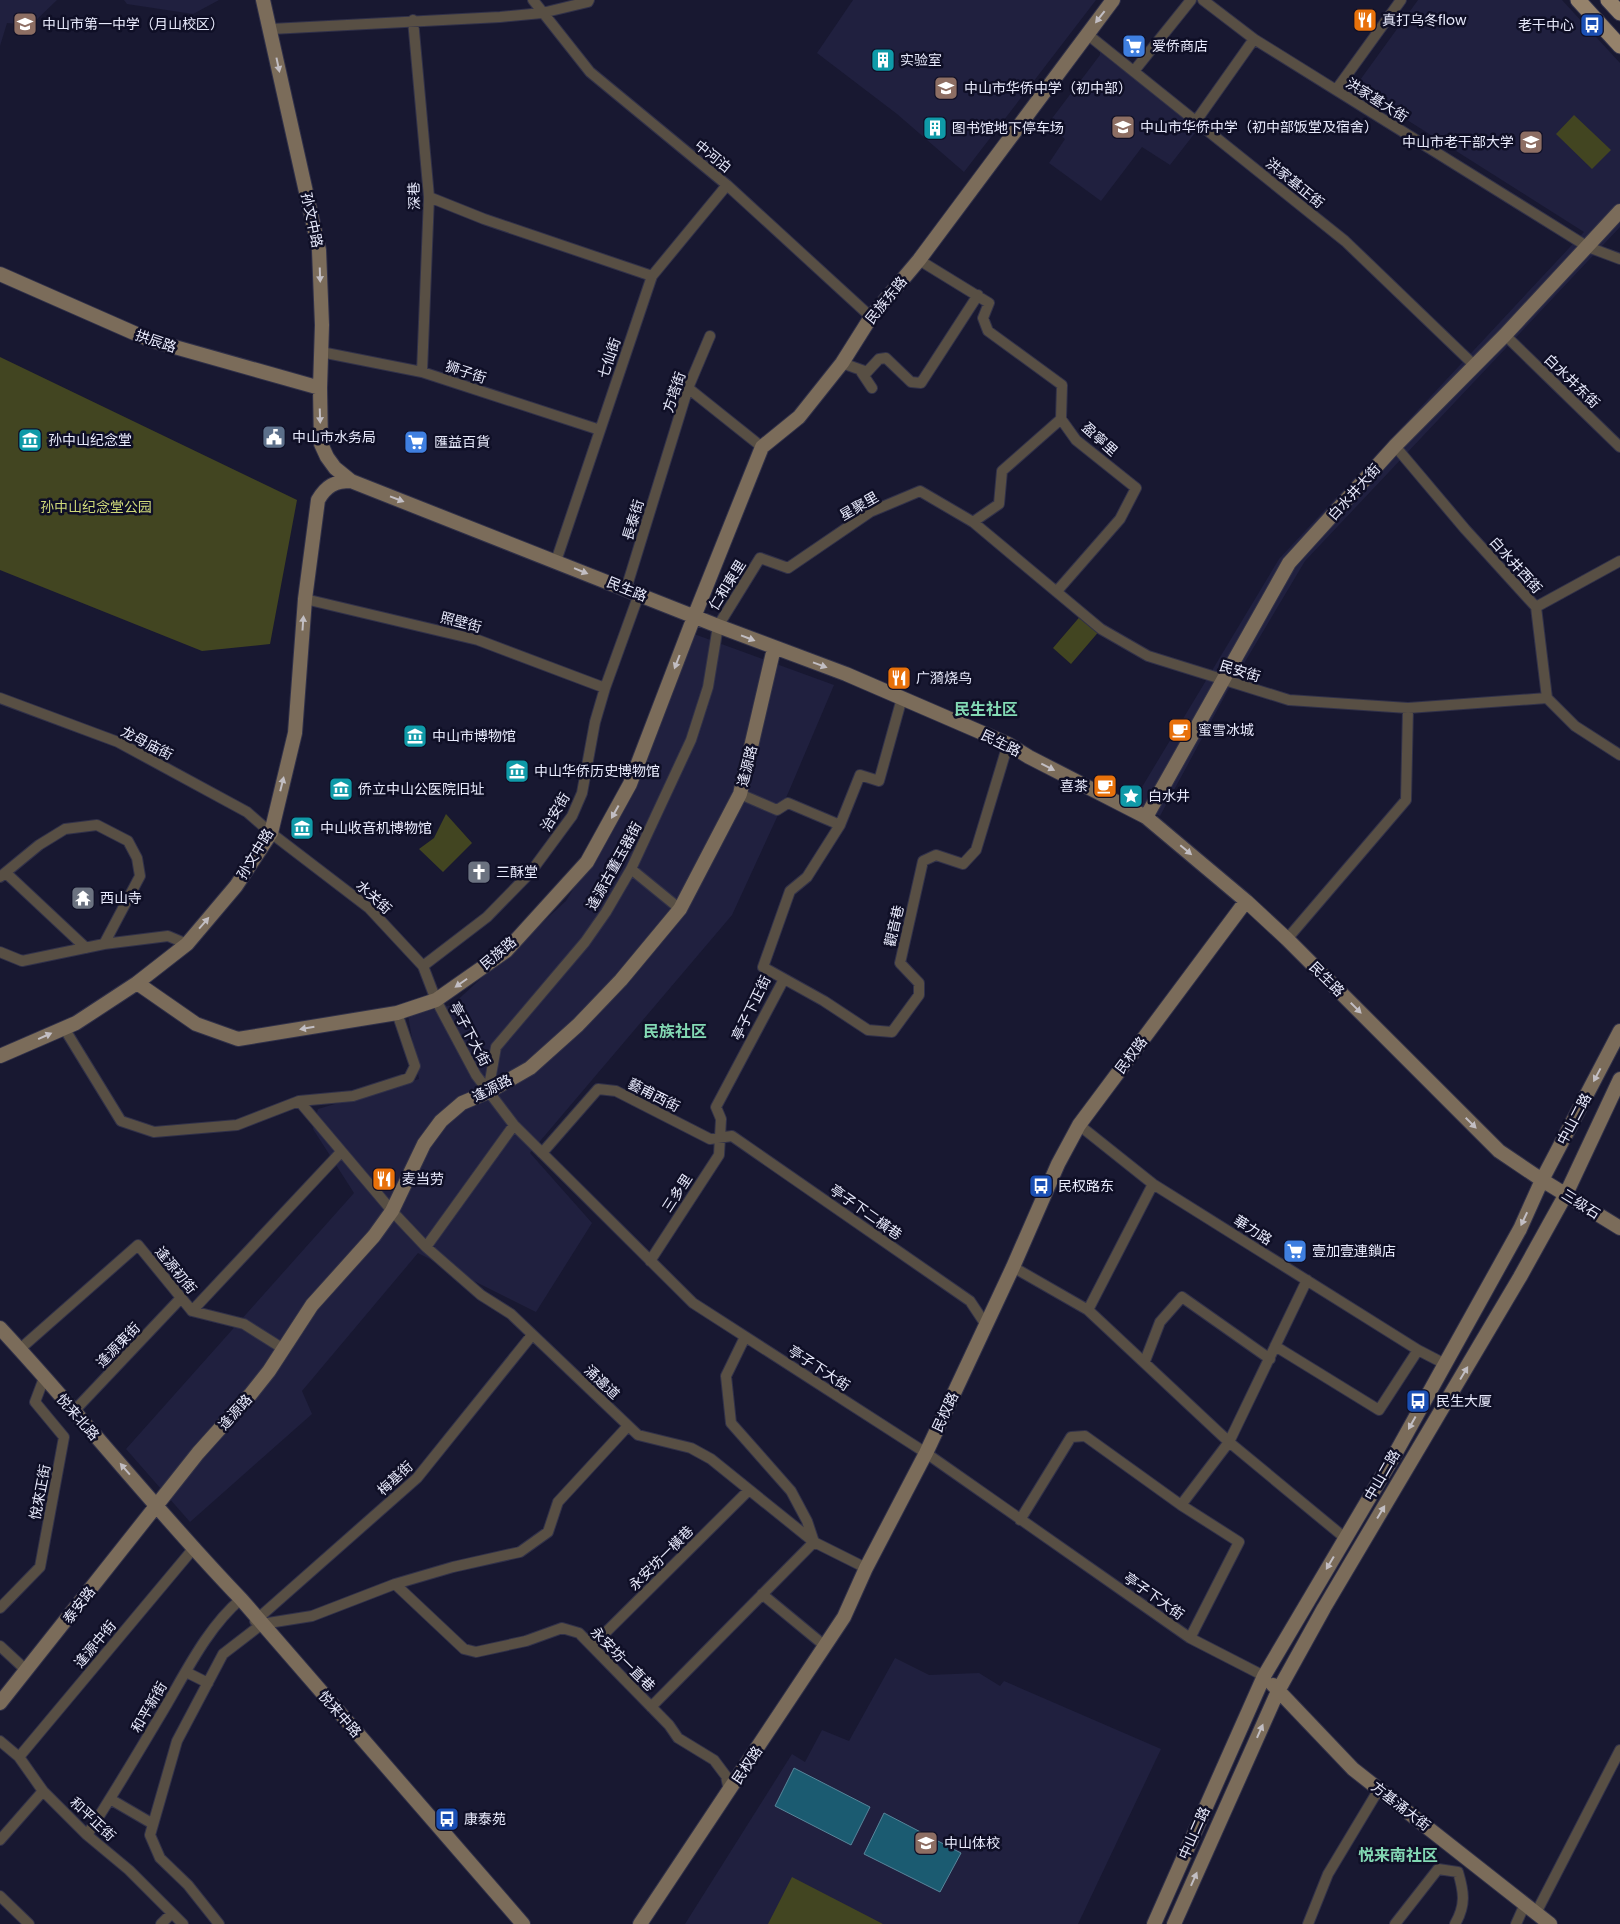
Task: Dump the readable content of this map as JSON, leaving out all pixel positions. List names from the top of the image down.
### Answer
{
  "streets": {
    "street": [
      "洪家基大街",
      "中河泊",
      "洪家基正街",
      "深巷",
      "孙文中路",
      "民族东路",
      "拱辰路",
      "七仙街",
      "狮子街",
      "白水井东街",
      "方塔街",
      "盈寧里",
      "白水井大街",
      "星聚里",
      "長泰街",
      "白水井西街",
      "仁和東里",
      "民生路",
      "照壁街",
      "民安街",
      "龙母庙街",
      "逢源路",
      "治安街",
      "逢源古董玉器街",
      "水关街",
      "觀音巷",
      "民族路",
      "亭子下正街",
      "亭子下大街",
      "民权路",
      "藝甫西街",
      "中山二路",
      "三多里",
      "三级石",
      "亭子下二橫巷",
      "華力路",
      "逢源初街",
      "逢源東街",
      "涌邊道",
      "悦来北路",
      "梅基街",
      "悅來正街",
      "永安坊一橫巷",
      "泰安路",
      "逢源中街",
      "永安坊一直巷",
      "和平新街",
      "悦来中路",
      "方基涌大街",
      "和平正街"
    ]
  },
  "crossings": [
    ["洪家基大街", "白水井大街"],
    ["中河泊", "民族东路"],
    ["中河泊", "七仙街"],
    ["洪家基正街", "民族东路"],
    ["洪家基正街", "白水井大街"],
    ["深巷", "狮子街"],
    ["孙文中路", "拱辰路"],
    ["孙文中路", "狮子街"],
    ["孙文中路", "民生路"],
    ["孙文中路", "照壁街"],
    ["孙文中路", "龙母庙街"],
    ["孙文中路", "水关街"],
    ["孙文中路", "民族路"],
    ["七仙街", "狮子街"],
    ["七仙街", "民生路"],
    ["白水井东街", "白水井大街"],
    ["方塔街", "長泰街"],
    ["盈寧里", "民安街"],
    ["白水井大街", "白水井西街"],
    ["白水井大街", "民生路"],
    ["白水井大街", "民安街"],
    ["星聚里", "仁和東里"],
    ["星聚里", "民安街"],
    ["長泰街", "民生路"],
    ["長泰街", "治安街"],
    ["白水井西街", "民安街"],
    ["仁和東里", "民生路"],
    ["仁和東里", "逢源古董玉器街"],
    ["民生路", "逢源路"],
    ["民生路", "治安街"],
    ["民生路", "逢源古董玉器街"],
    ["民生路", "觀音巷"],
    ["民生路", "民族路"],
    ["民生路", "亭子下正街"],
    ["民生路", "民权路"],
    ["民生路", "中山二路"],
    ["民生路", "三级石"],
    ["照壁街", "治安街"],
    ["龙母庙街", "水关街"],
    ["逢源路", "逢源古董玉器街"],
    ["逢源路", "亭子下大街"],
    ["逢源路", "逢源初街"],
    ["逢源路", "涌邊道"],
    ["逢源路", "悦来北路"],
    ["逢源路", "泰安路"],
    ["逢源路", "悦来中路"],
    ["治安街", "水关街"],
    ["逢源古董玉器街", "亭子下大街"],
    ["水关街", "民族路"],
    ["水关街", "亭子下大街"],
    ["觀音巷", "亭子下正街"],
    ["民族路", "亭子下大街"],
    ["亭子下正街", "藝甫西街"],
    ["亭子下正街", "三多里"],
    ["亭子下正街", "亭子下二橫巷"],
    ["亭子下大街", "民权路"],
    ["亭子下大街", "藝甫西街"],
    ["亭子下大街", "中山二路"],
    ["亭子下大街", "三多里"],
    ["亭子下大街", "方基涌大街"],
    ["民权路", "亭子下二橫巷"],
    ["民权路", "華力路"],
    ["民权路", "涌邊道"],
    ["民权路", "永安坊一直巷"],
    ["藝甫西街", "三多里"],
    ["藝甫西街", "亭子下二橫巷"],
    ["中山二路", "三级石"],
    ["中山二路", "華力路"],
    ["中山二路", "方基涌大街"],
    ["三多里", "亭子下二橫巷"],
    ["逢源初街", "逢源東街"],
    ["逢源初街", "悦来北路"],
    ["逢源東街", "悦来北路"],
    ["涌邊道", "梅基街"],
    ["涌邊道", "永安坊一橫巷"],
    ["悦来北路", "悅來正街"],
    ["悦来北路", "泰安路"],
    ["悦来北路", "悦来中路"],
    ["梅基街", "悦来中路"],
    ["永安坊一橫巷", "永安坊一直巷"],
    ["泰安路", "悦来中路"],
    ["逢源中街", "悦来中路"],
    ["逢源中街", "和平正街"],
    ["和平新街", "悦来中路"],
    ["和平新街", "和平正街"]
  ],
  "one_way": ["民生路", "民族路", "悦来北路"],
  "districts": ["民生社区", "民族社区", "悦来南社区"],
  "parks": ["孙中山纪念堂公园"],
  "places": {
    "restaurant": ["真打乌冬flow", "广漪烧鸟", "麦当劳"],
    "school or university": [
      "中山市第一中学（月山校区）",
      "中山市华侨中学（初中部）",
      "中山市华侨中学（初中部饭堂及宿舍）",
      "中山市老干部大学",
      "中山体校"
    ],
    "bus stop": [
      "老干中心",
      "民权路东",
      "民生大厦",
      "康泰苑"
    ],
    "supermarket": ["爱侨商店", "匯益百貨", "壹加壹連鎖店"],
    "building": ["实验室", "图书馆地下停车场"],
    "public building": ["中山市水务局"],
    "museum": [
      "孙中山纪念堂",
      "中山市博物馆",
      "中山华侨历史博物馆",
      "侨立中山公医院旧址",
      "中山收音机博物馆"
    ],
    "cafe": ["蜜雪冰城", "喜茶"],
    "place": ["白水井"],
    "church": ["三酥堂"],
    "temple": ["西山寺"]
  }
}
